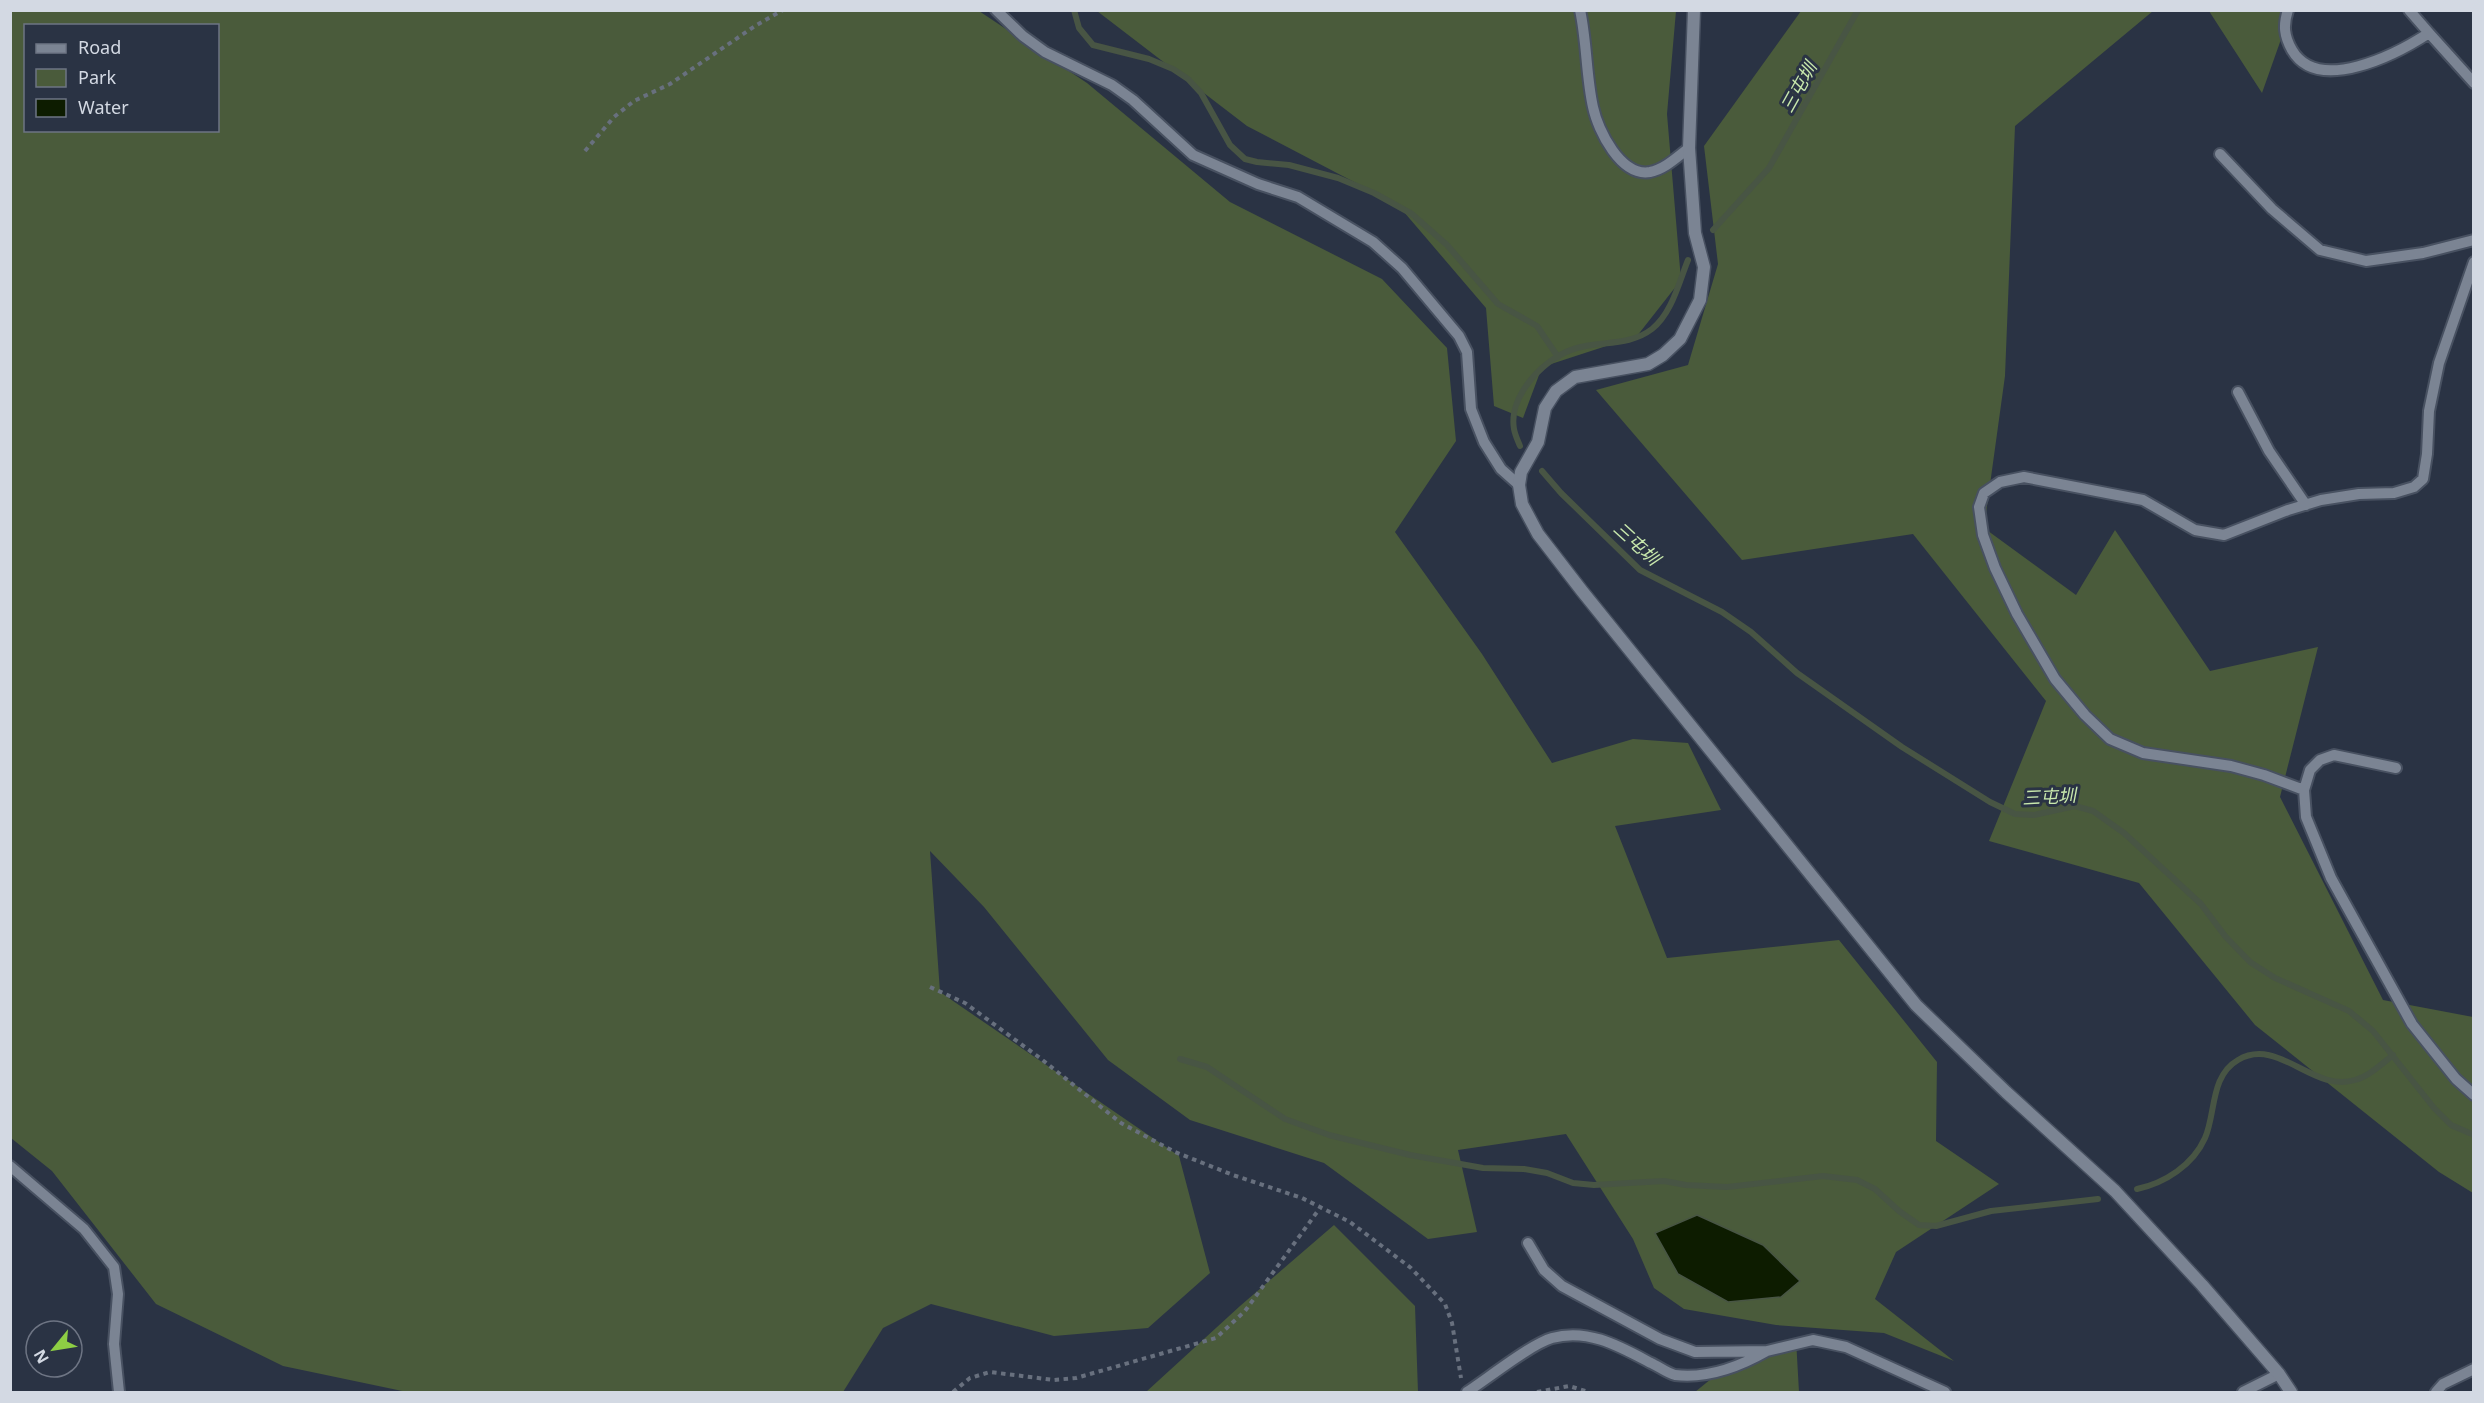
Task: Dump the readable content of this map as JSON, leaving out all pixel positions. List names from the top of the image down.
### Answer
{
  "water": ["三屯圳"],
  "legend": ["Road", "Park", "Water"],
  "north": "bottom left"
}
